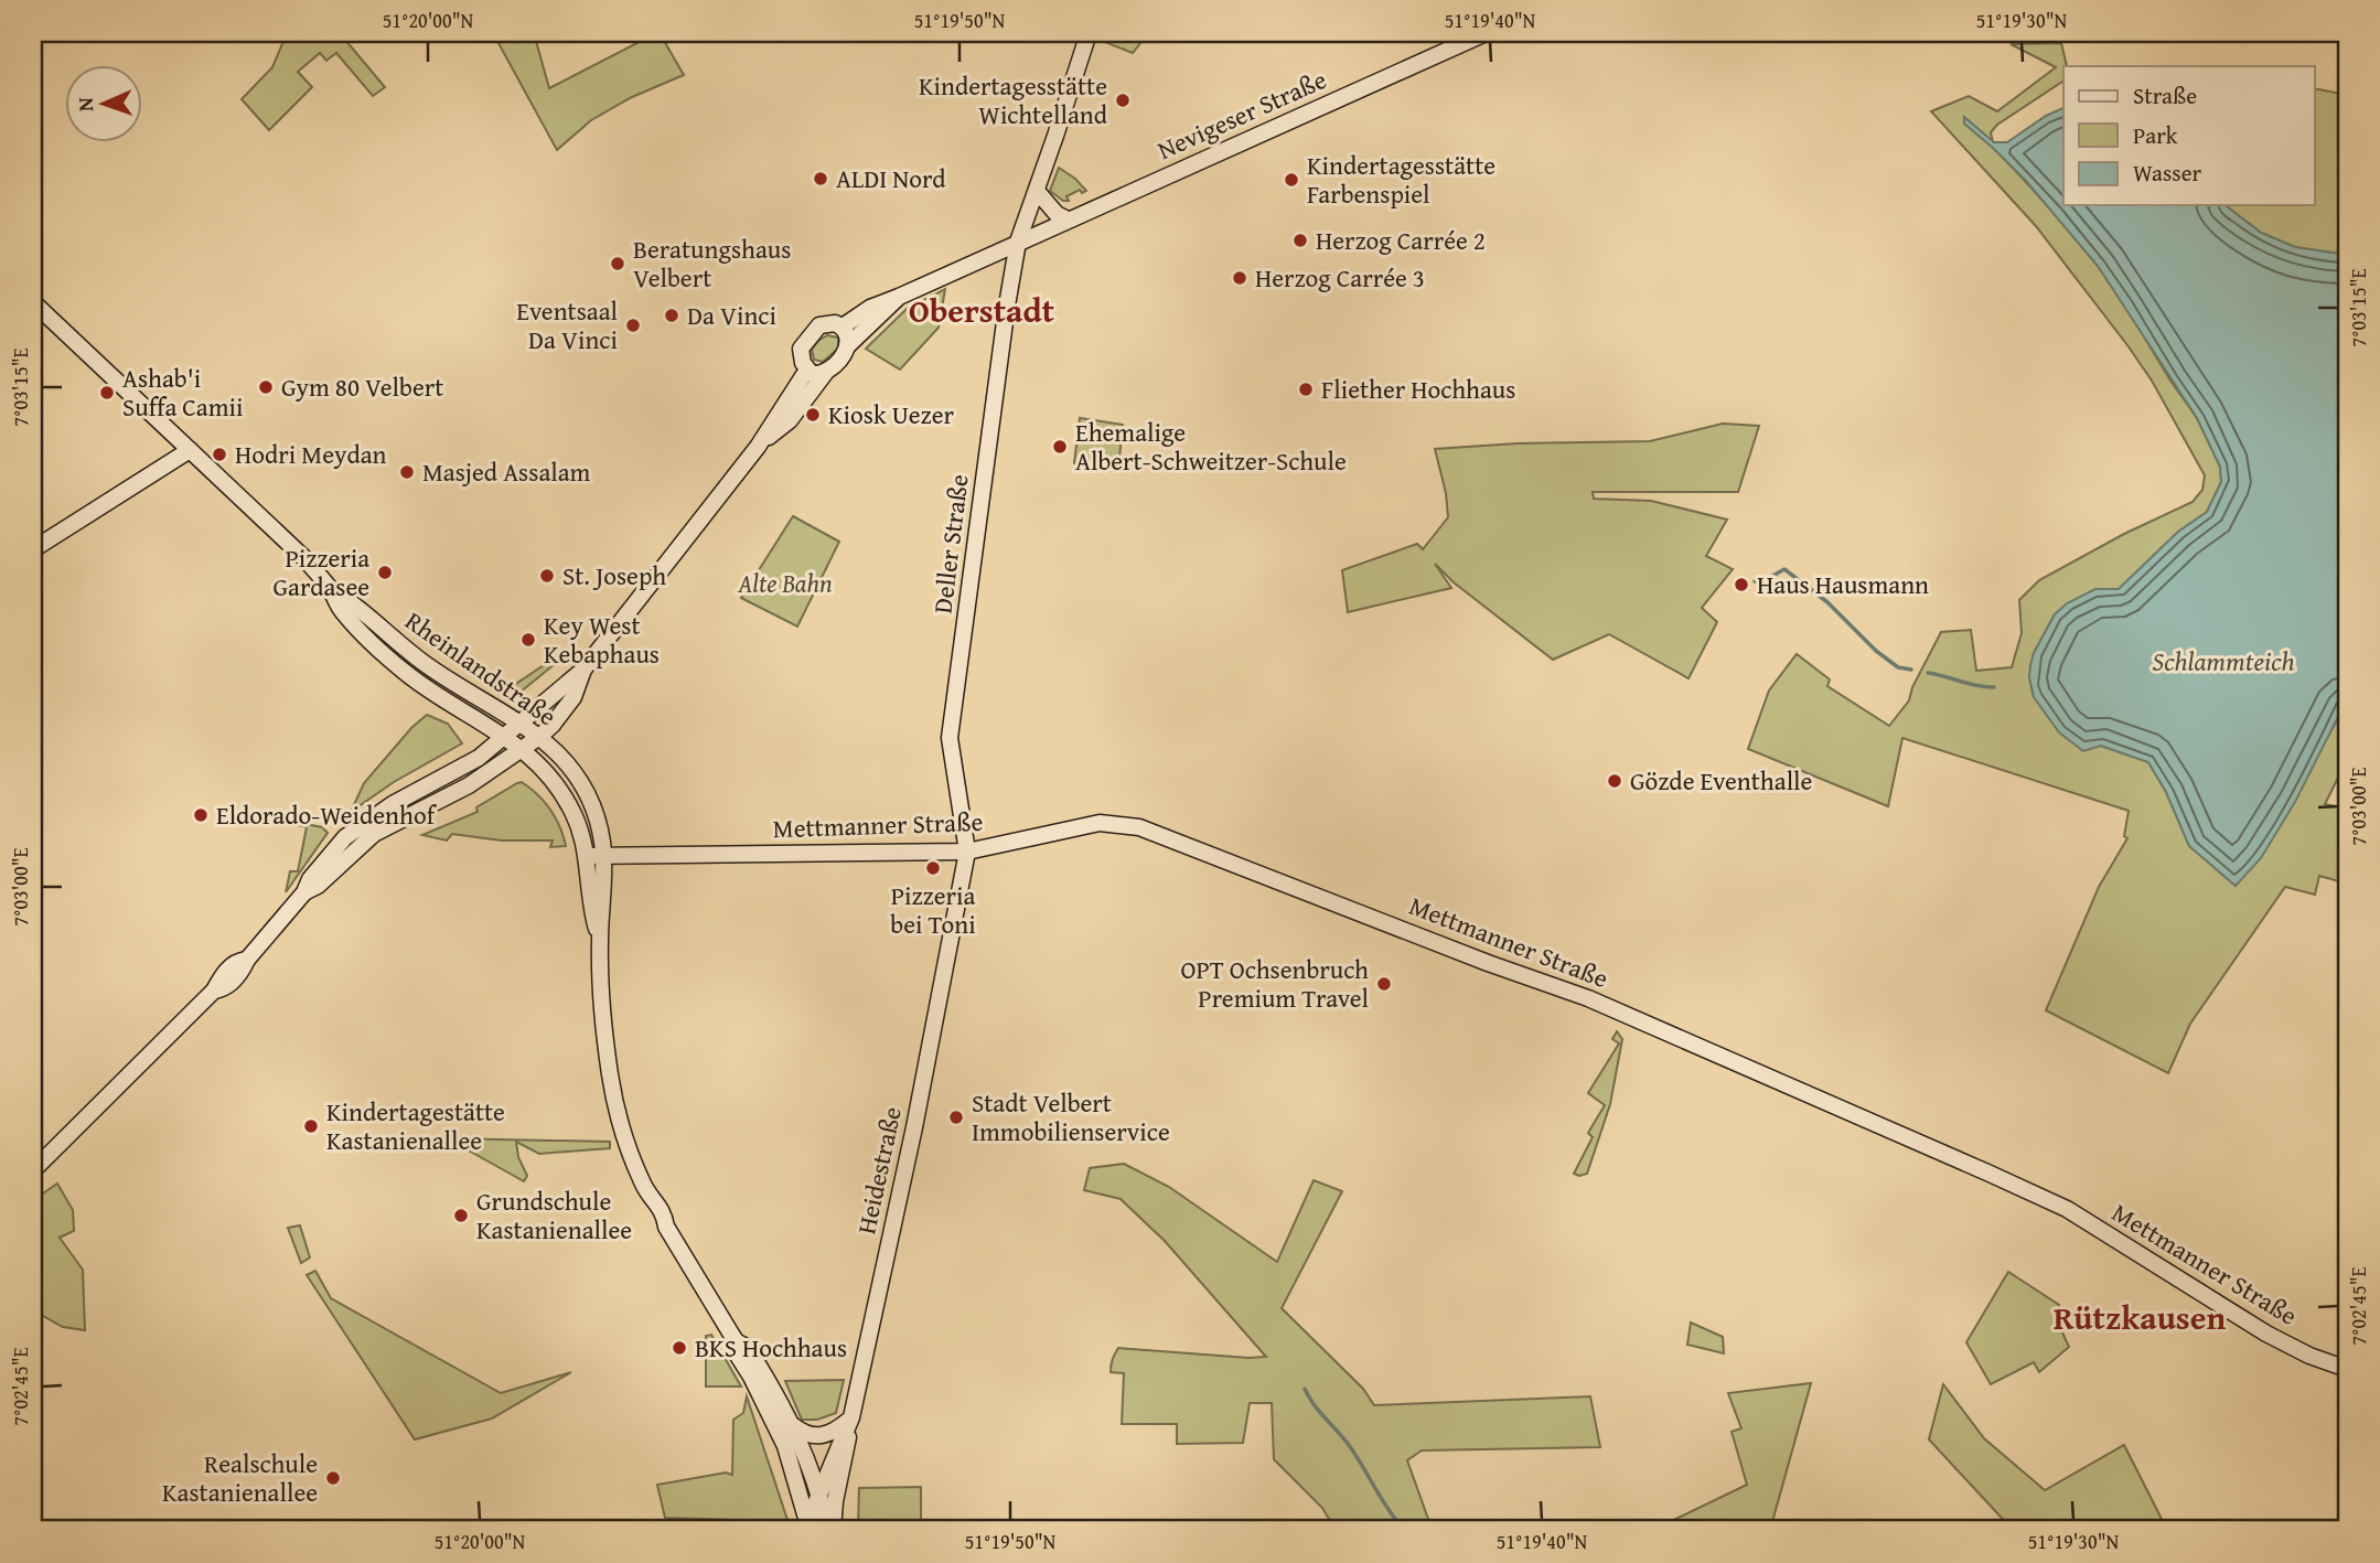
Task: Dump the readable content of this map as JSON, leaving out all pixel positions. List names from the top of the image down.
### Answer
{
  "streets": {
    "main road": [
      "Nevigeser Straße",
      "Deller Straße",
      "Rheinlandstraße",
      "Mettmanner Straße",
      "Heidestraße"
    ]
  },
  "crossings": [
    ["Nevigeser Straße", "Deller Straße"],
    ["Deller Straße", "Mettmanner Straße"],
    ["Deller Straße", "Heidestraße"],
    ["Rheinlandstraße", "Mettmanner Straße"],
    ["Rheinlandstraße", "Heidestraße"],
    ["Mettmanner Straße", "Heidestraße"]
  ],
  "districts": ["Oberstadt", "Rützkausen"],
  "water": ["Schlammteich"],
  "parks": ["Alte Bahn"],
  "places": [
    "Kindertagesstätte Wichtelland",
    "ALDI Nord",
    "Kindertagesstätte Farbenspiel",
    "Herzog Carrée 2",
    "Beratungshaus Velbert",
    "Herzog Carrée 3",
    "Da Vinci",
    "Eventsaal Da Vinci",
    "Gym 80 Velbert",
    "Fliether Hochhaus",
    "Ashab'i Suffa Camii",
    "Kiosk Uezer",
    "Ehemalige Albert-Schweitzer-Schule",
    "Hodri Meydan",
    "Masjed Assalam",
    "Pizzeria Gardasee",
    "St. Joseph",
    "Haus Hausmann",
    "Key West Kebaphaus",
    "Gözde Eventhalle",
    "Eldorado-Weidenhof",
    "Pizzeria bei Toni",
    "OPT Ochsenbruch Premium Travel",
    "Stadt Velbert Immobilienservice",
    "Kindertagestätte Kastanienallee",
    "Grundschule Kastanienallee",
    "BKS Hochhaus",
    "Realschule Kastanienallee"
  ],
  "legend": ["Straße", "Park", "Wasser"],
  "north": "left",
  "coordinates": [
    "51°20'00\"N",
    "51°19'50\"N",
    "51°19'40\"N",
    "51°19'30\"N",
    "7°03'15\"E",
    "7°03'00\"E",
    "7°02'45\"E"
  ]
}
